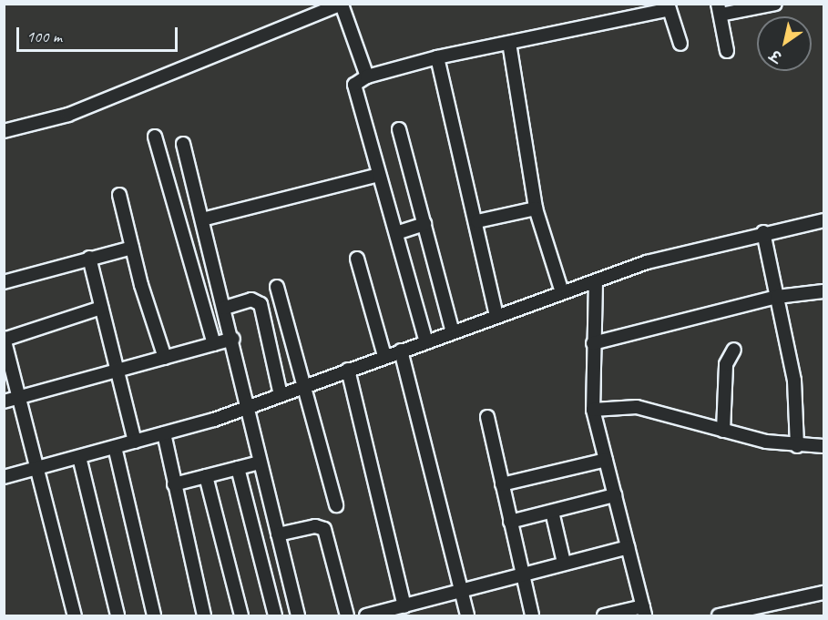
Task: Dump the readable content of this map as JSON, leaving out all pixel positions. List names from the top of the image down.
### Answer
{
  "scale_bar": "100 m",
  "north": "bottom left"
}
